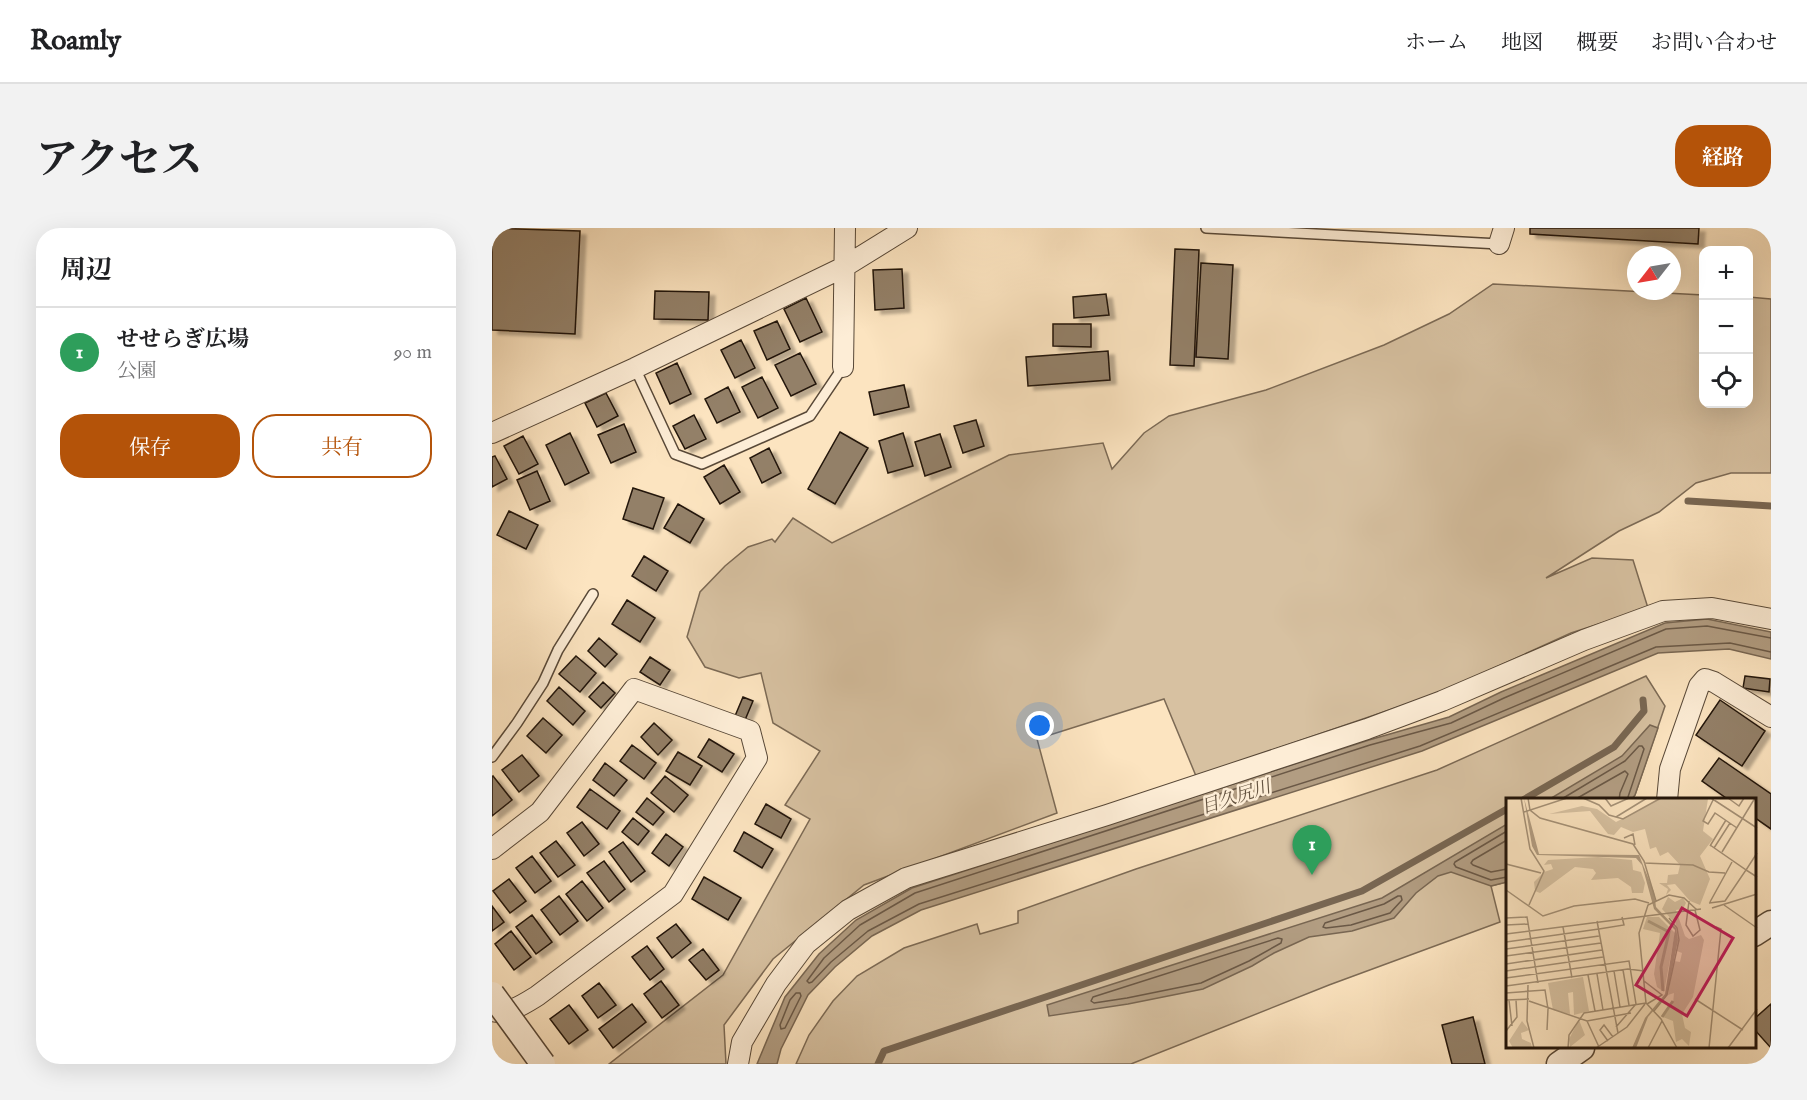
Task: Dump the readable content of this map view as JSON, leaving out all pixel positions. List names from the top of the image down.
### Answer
{
  "water": ["目久尻川"],
  "north": "bottom left",
  "page": {
    "header": "Roamly",
    "nav": [
      "ホーム",
      "地図",
      "概要",
      "お問い合わせ"
    ],
    "title": "アクセス",
    "buttons": [
      "経路",
      ["保存", "共有"]
    ],
    "heading": "周辺",
    "map_buttons": ["+", "−"],
    "list": [
      {
        "mark": "1",
        "name": "せせらぎ広場",
        "note": "公園",
        "value": "90 m"
      }
    ],
    "pins": "1"
  }
}
